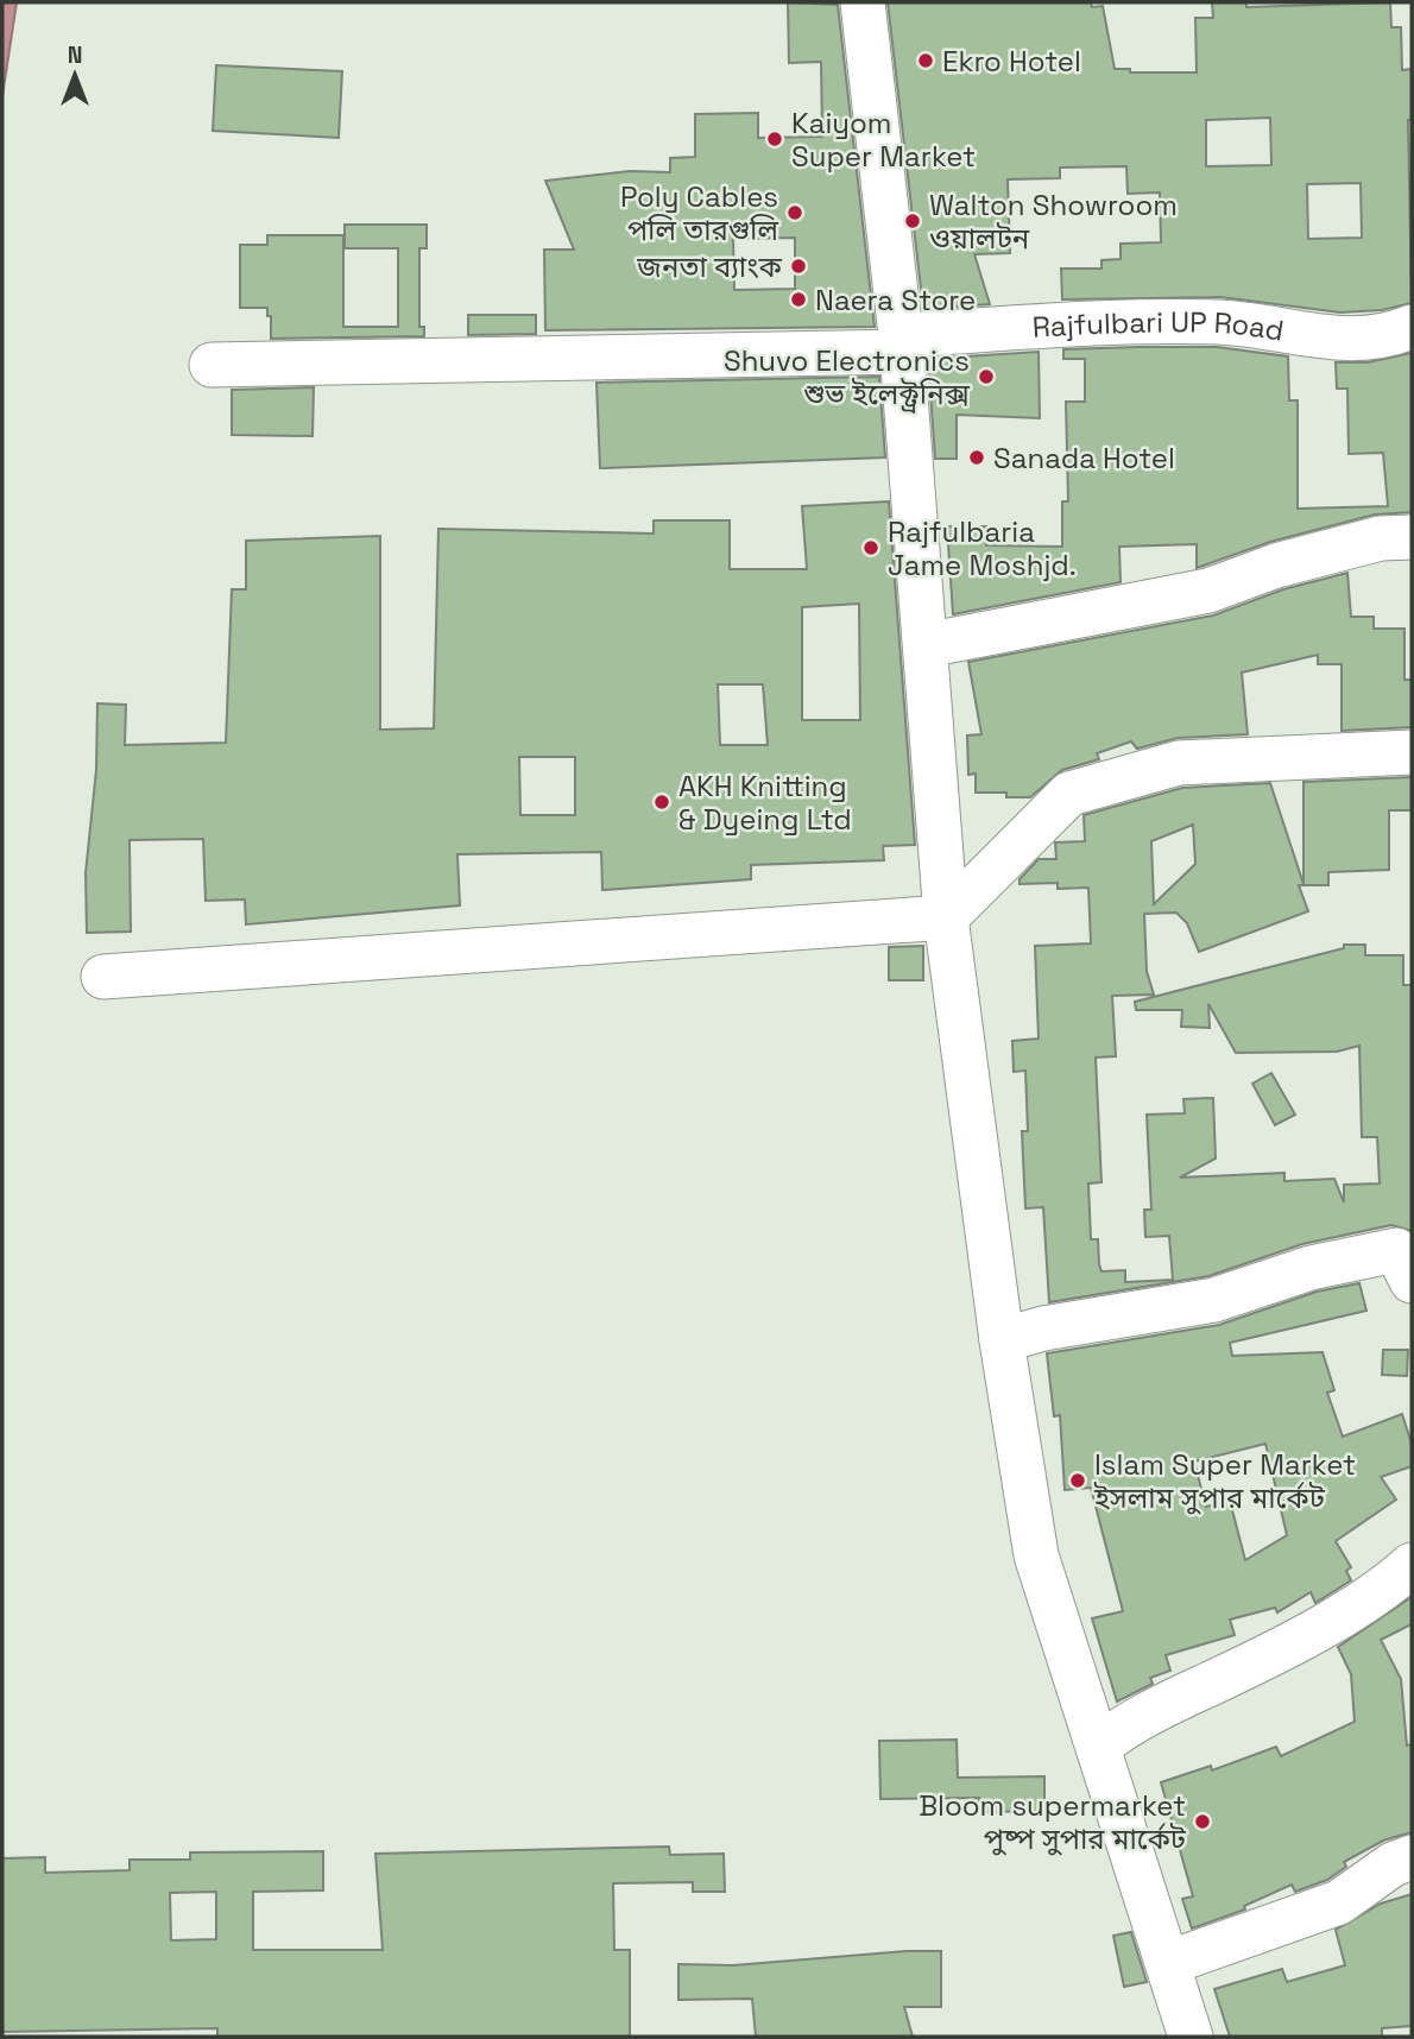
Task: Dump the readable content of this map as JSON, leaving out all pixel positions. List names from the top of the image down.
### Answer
{
  "streets": {
    "street": ["Rajfulbari UP Road"]
  },
  "places": [
    "Ekro Hotel",
    "Kaiyom Super Market",
    "Poly Cables পলি তারগুলি",
    "Walton Showroom ওয়ালটন",
    "জনতা ব্যাংক",
    "Naera Store",
    "Shuvo Electronics শুভ ইলেক্ট্রনিক্স",
    "Sanada Hotel",
    "Rajfulbaria Jame Moshjd.",
    "AKH Knitting & Dyeing Ltd",
    "Islam Super Market ইসলাম সুপার মার্কেট",
    "Bloom supermarket পুষ্প সুপার মার্কেট"
  ],
  "north": "top"
}
